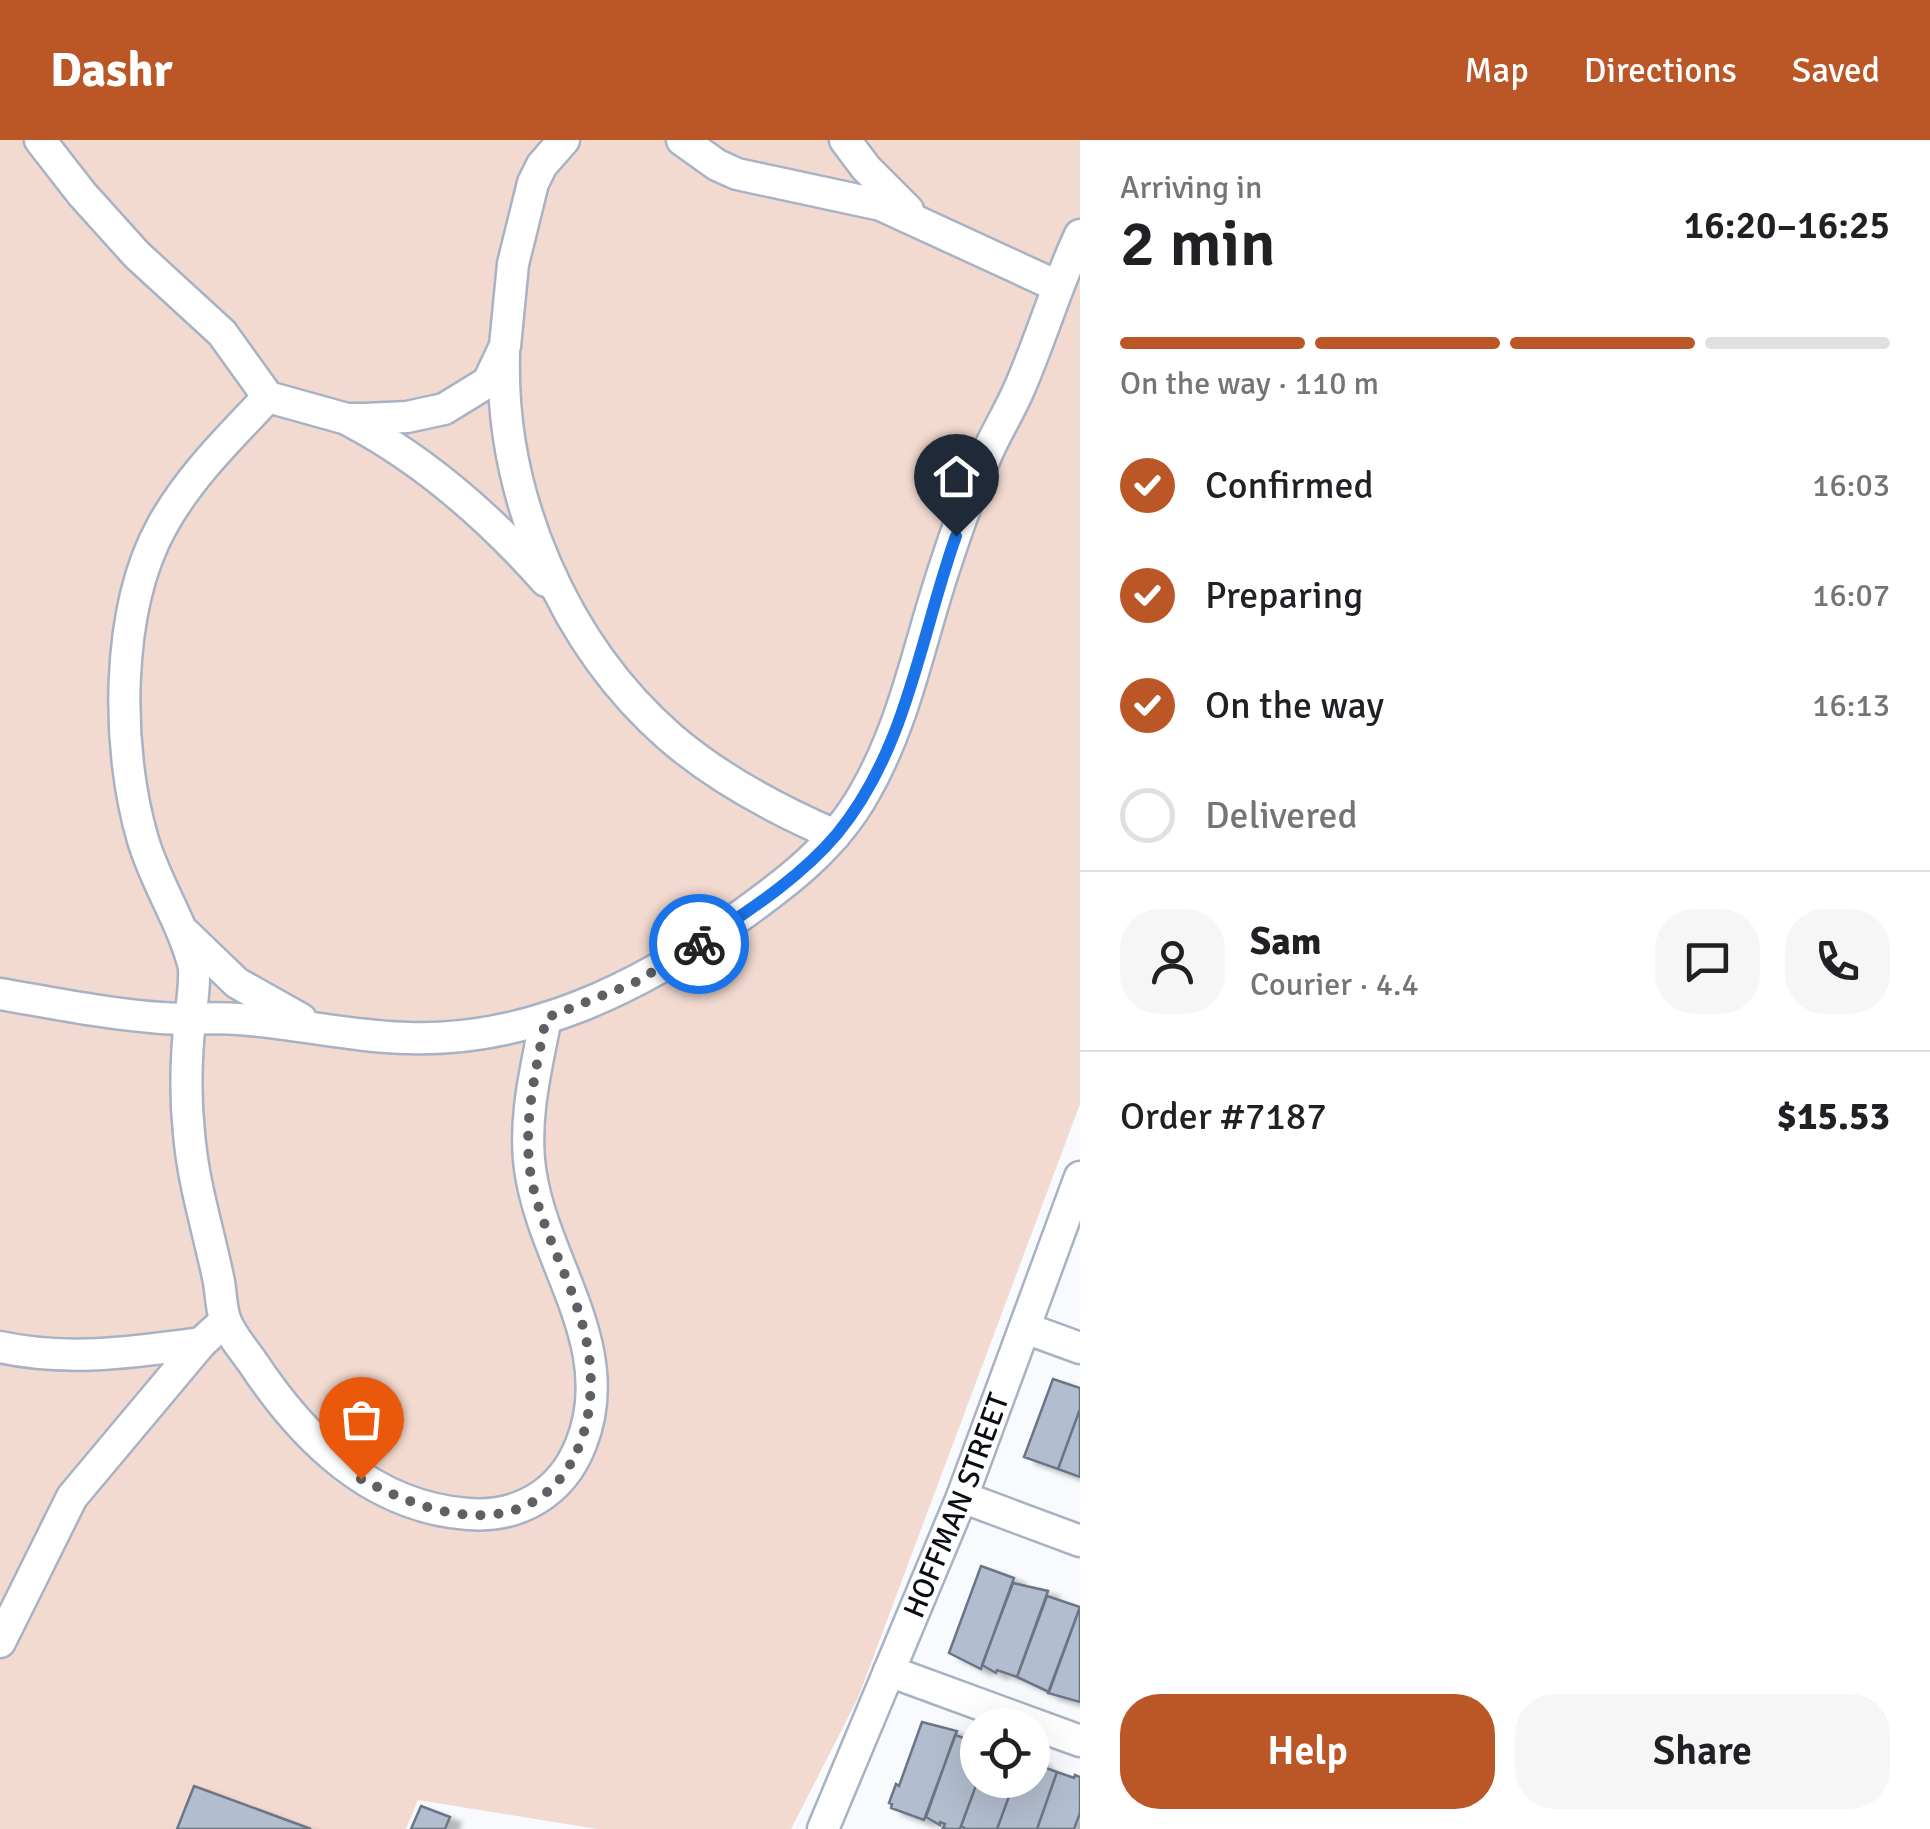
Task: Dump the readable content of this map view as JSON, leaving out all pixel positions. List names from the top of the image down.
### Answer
{
  "streets": {
    "street": ["HOFFMAN STREET"]
  },
  "page": {
    "header": "Dashr",
    "nav": ["Map", "Directions", "Saved"],
    "heading": ["2 min", "Arriving in", "16:20–16:25"],
    "panel": [
      "Sam",
      "Courier · 4.4",
      "Order #7187",
      "$15.53"
    ],
    "bar": "On the way · 110 m",
    "list": [
      ["Confirmed", "16:03"],
      ["Preparing", "16:07"],
      ["On the way", "16:13"],
      "Delivered"
    ],
    "buttons": ["Help", "Share"]
  }
}
